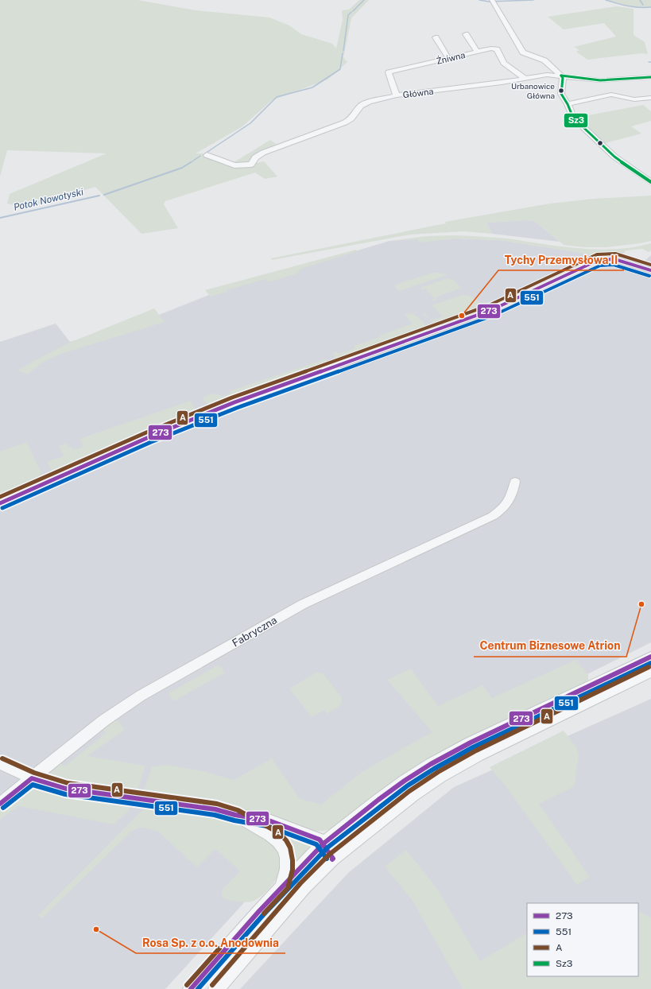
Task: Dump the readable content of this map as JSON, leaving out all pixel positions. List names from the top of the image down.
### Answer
{
  "streets": {
    "street": ["Żniwna", "Główna", "Fabryczna"]
  },
  "crossings": [
    ["Żniwna", "Główna"]
  ],
  "water": ["Potok Nowotyski"],
  "places": [
    "Urbanowice Główna",
    "Tychy Przemysłowa II",
    "Centrum Biznesowe Atrion",
    "Rosa Sp. z o.o. Anodownia"
  ],
  "lines": [
    "transit line Sz3",
    "transit line A",
    "transit line 273",
    "transit line 551"
  ],
  "legend": [
    "273",
    "551",
    "A",
    "Sz3"
  ]
}
